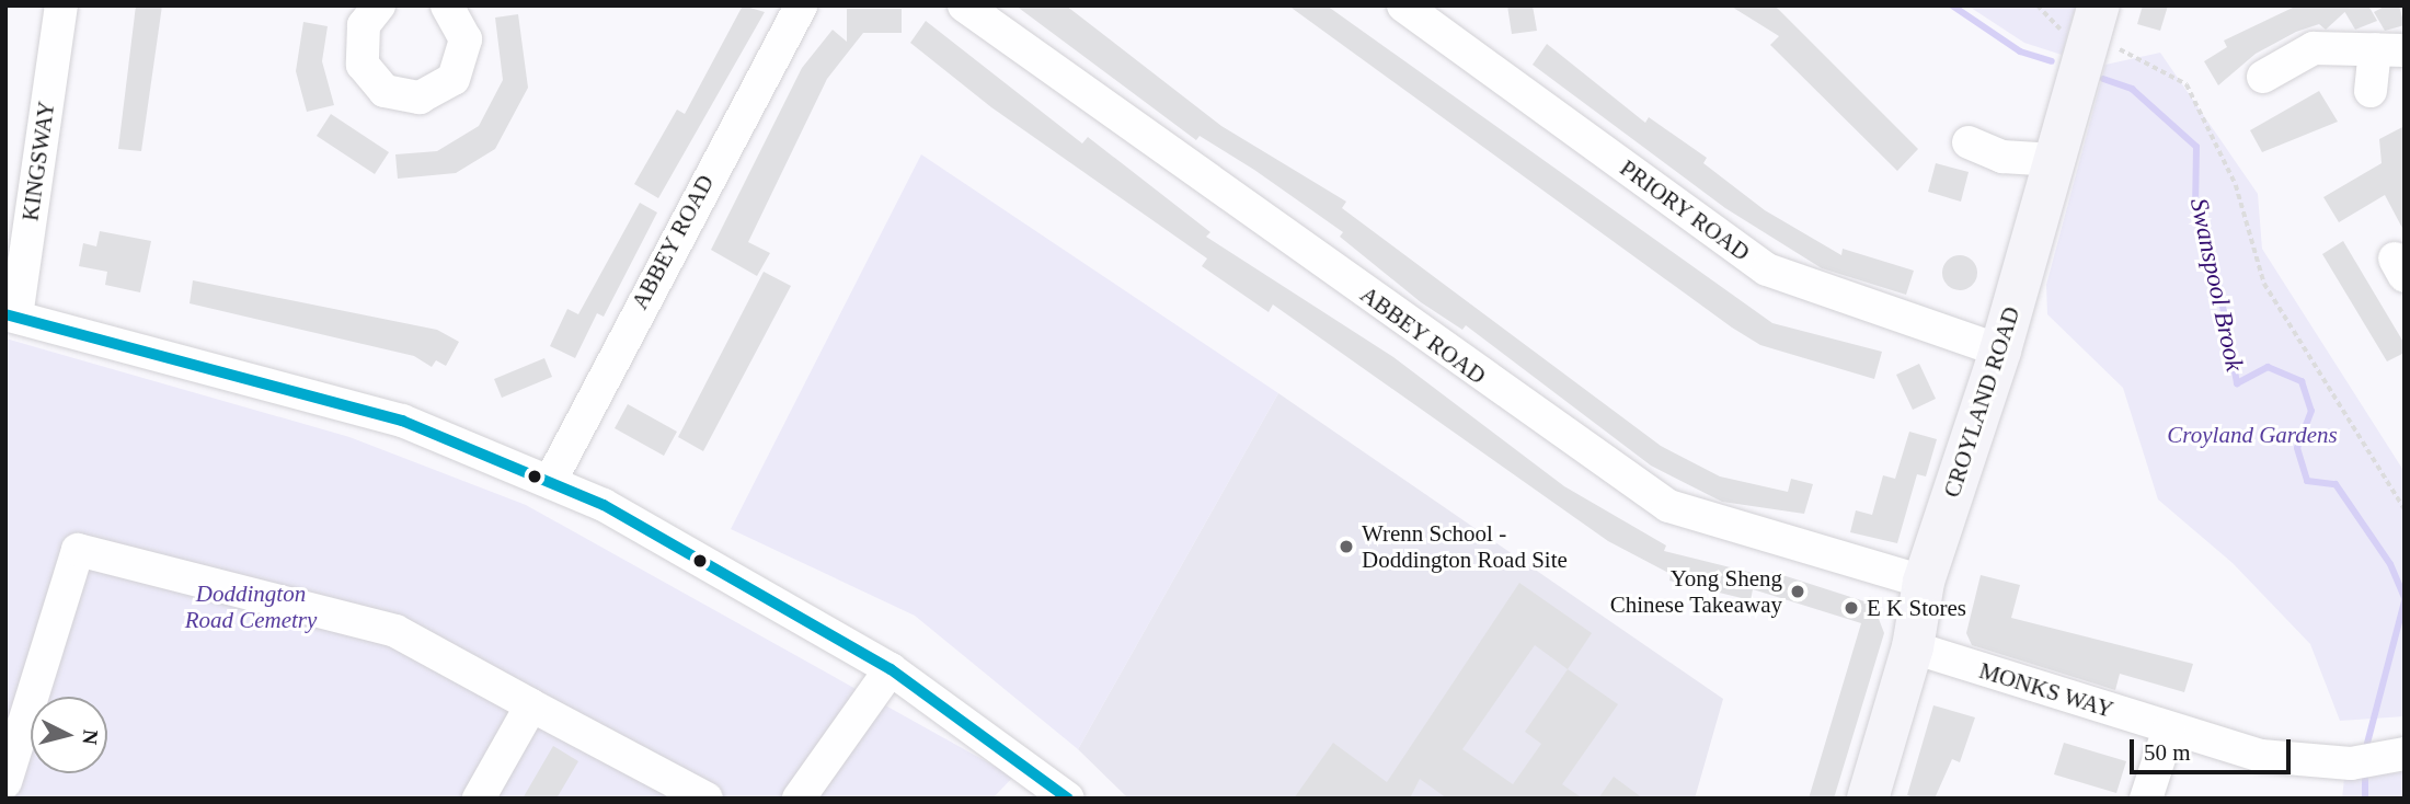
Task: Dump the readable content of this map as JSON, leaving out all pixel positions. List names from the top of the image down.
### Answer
{
  "streets": {
    "main road": ["CROYLAND ROAD"],
    "street": [
      "KINGSWAY",
      "PRIORY ROAD",
      "ABBEY ROAD",
      "MONKS WAY"
    ]
  },
  "crossings": [
    ["PRIORY ROAD", "CROYLAND ROAD"],
    ["ABBEY ROAD", "CROYLAND ROAD"],
    ["CROYLAND ROAD", "MONKS WAY"]
  ],
  "water": ["Swanspool Brook"],
  "parks": ["Croyland Gardens", "Doddington Road Cemetry"],
  "places": ["Wrenn School - Doddington Road Site", "Yong Sheng Chinese Takeaway", "E K Stores"],
  "scale_bar": "50 m",
  "north": "right"
}
